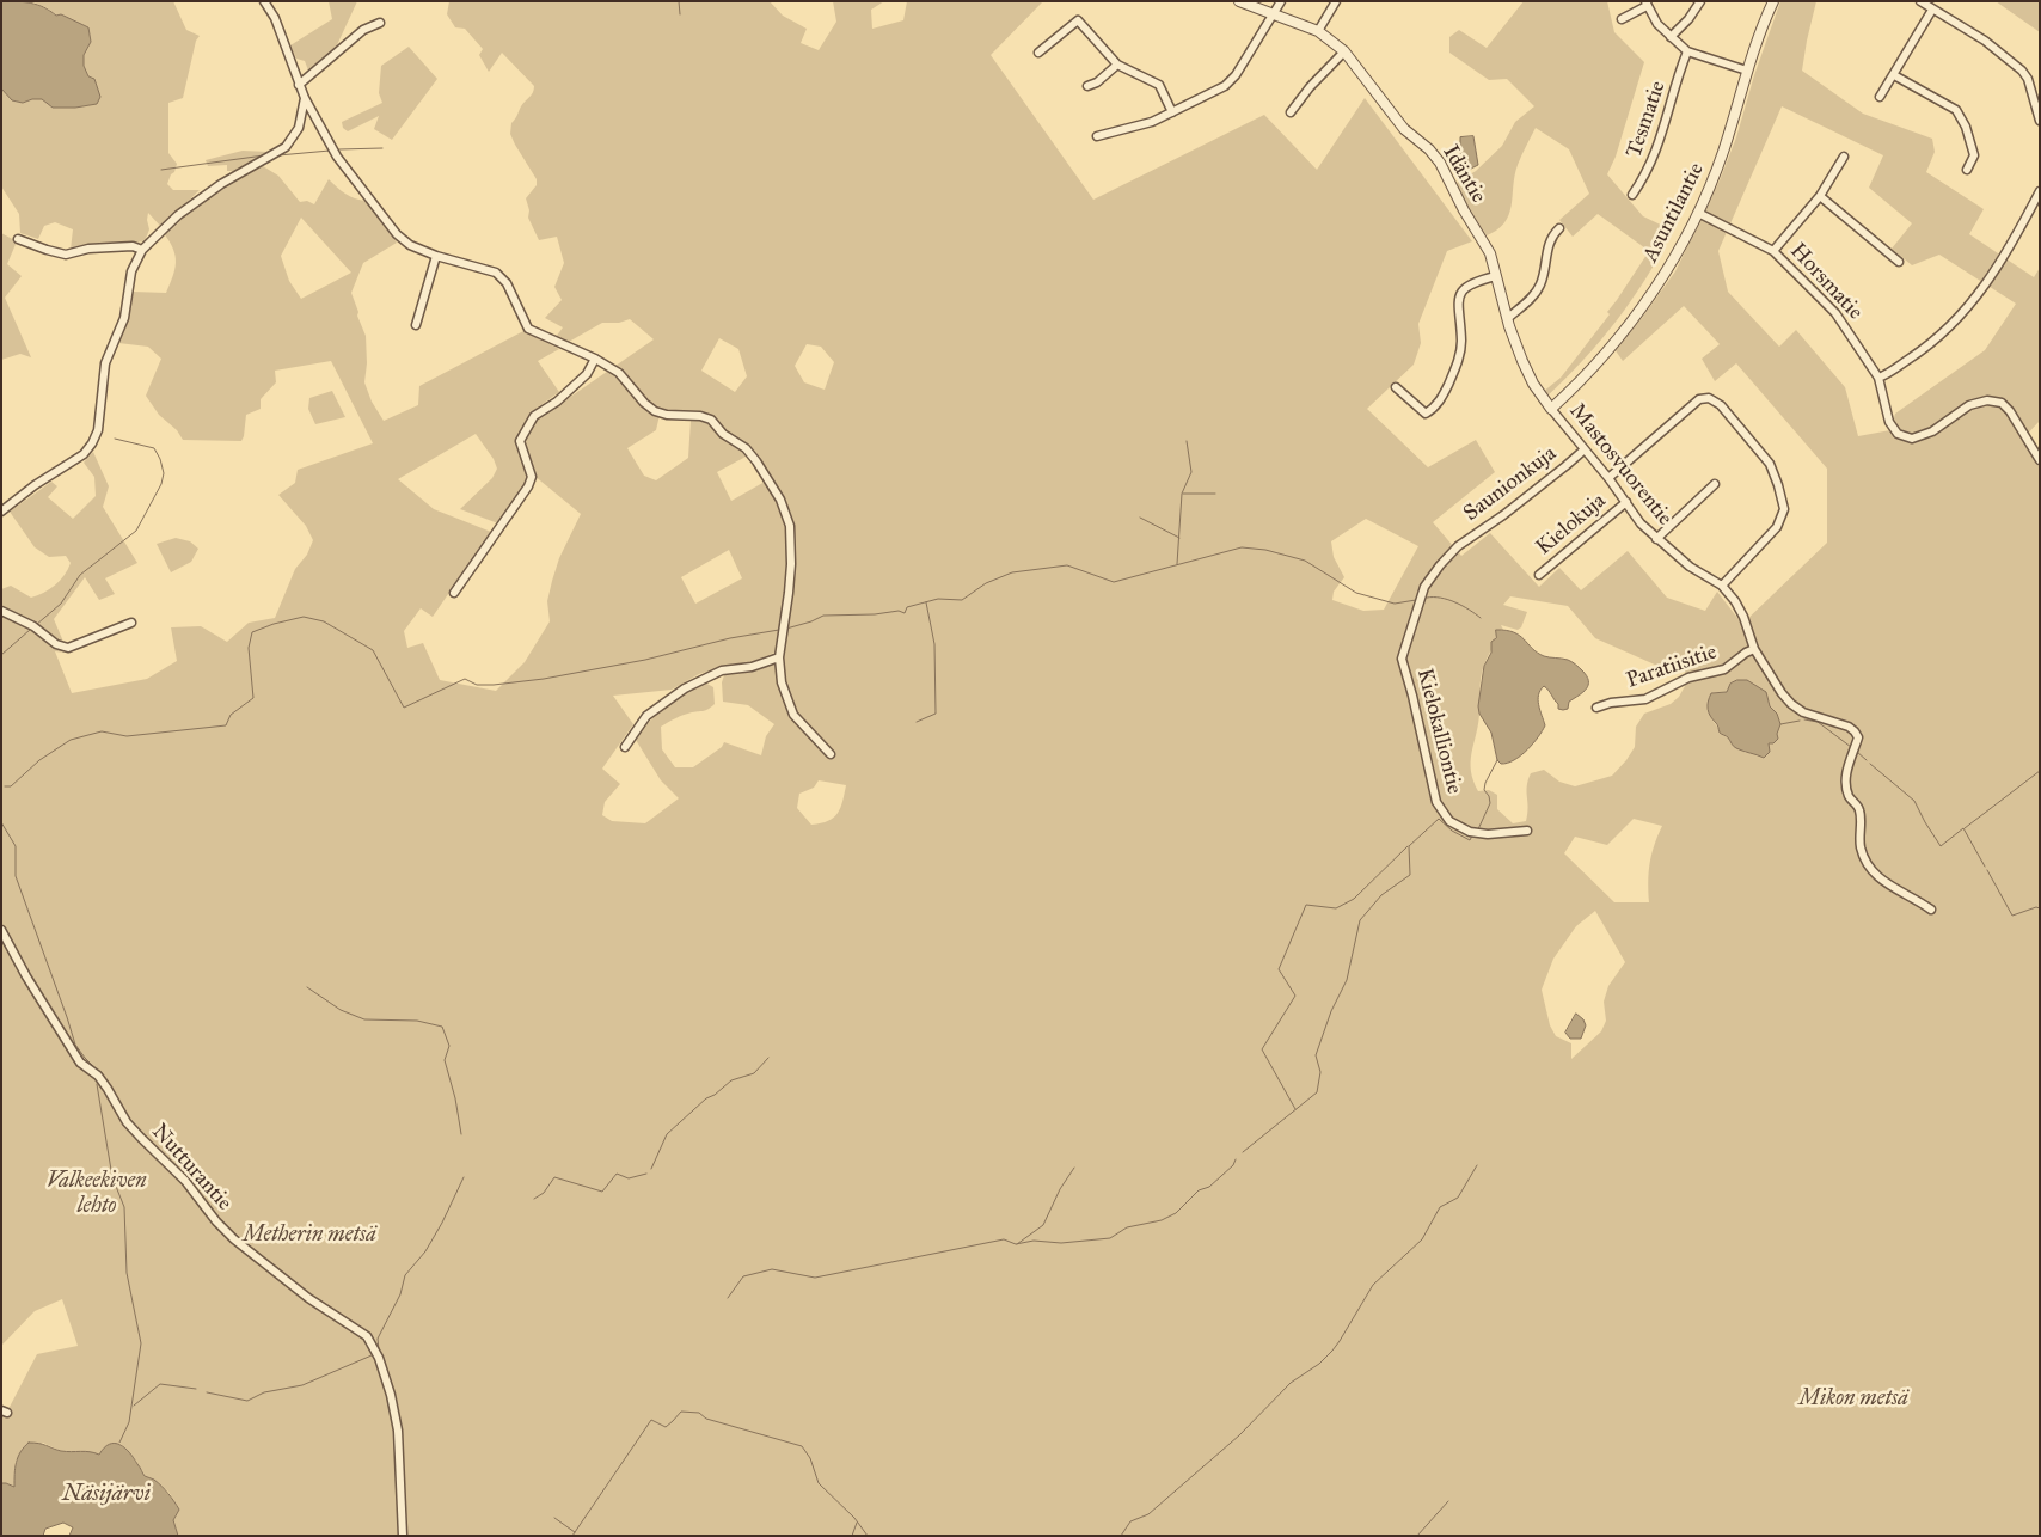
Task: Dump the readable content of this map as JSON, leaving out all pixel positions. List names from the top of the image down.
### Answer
{
  "streets": {
    "street": [
      "Tesmatie",
      "Idäntie",
      "Asuntilantie",
      "Horsmatie",
      "Mastosvuorentie",
      "Saunionkuja",
      "Kielokuja",
      "Paratiisitie",
      "Kielokalliontie",
      "Nutturantie"
    ]
  },
  "crossings": [
    ["Idäntie", "Asuntilantie"],
    ["Idäntie", "Mastosvuorentie"],
    ["Asuntilantie", "Horsmatie"],
    ["Asuntilantie", "Mastosvuorentie"],
    ["Mastosvuorentie", "Saunionkuja"],
    ["Mastosvuorentie", "Kielokuja"],
    ["Mastosvuorentie", "Paratiisitie"],
    ["Saunionkuja", "Kielokalliontie"]
  ],
  "water": ["Näsijärvi"],
  "parks": ["Valkeekiven lehto", "Metherin metsä", "Mikon metsä"]
}
